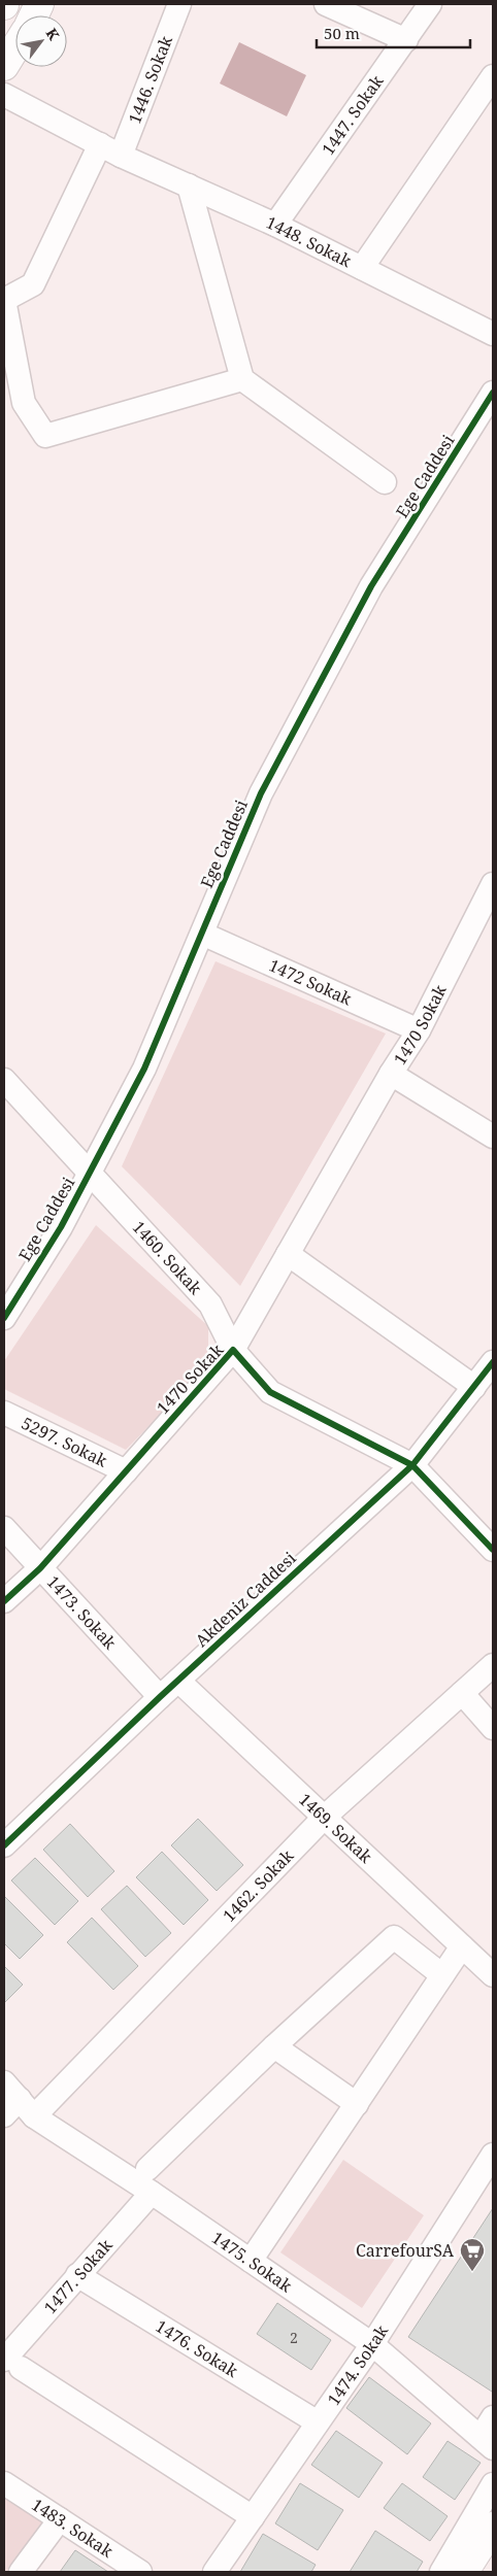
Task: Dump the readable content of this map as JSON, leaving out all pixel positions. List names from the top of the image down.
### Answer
{
  "streets": {
    "street": [
      "1446. Sokak",
      "1447. Sokak",
      "1448. Sokak",
      "Ege Caddesi",
      "1472 Sokak",
      "1470 Sokak",
      "1460. Sokak",
      "5297. Sokak",
      "Akdeniz Caddesi",
      "1473. Sokak",
      "1469. Sokak",
      "1462. Sokak",
      "1475. Sokak",
      "1477. Sokak",
      "1476. Sokak",
      "1474. Sokak",
      "1483. Sokak"
    ]
  },
  "crossings": [
    ["1446. Sokak", "1448. Sokak"],
    ["1447. Sokak", "1448. Sokak"],
    ["Ege Caddesi", "1472 Sokak"],
    ["Ege Caddesi", "1460. Sokak"],
    ["1472 Sokak", "1470 Sokak"],
    ["1470 Sokak", "1460. Sokak"],
    ["1470 Sokak", "5297. Sokak"],
    ["1470 Sokak", "Akdeniz Caddesi"],
    ["1470 Sokak", "1473. Sokak"],
    ["Akdeniz Caddesi", "1473. Sokak"],
    ["Akdeniz Caddesi", "1469. Sokak"],
    ["1469. Sokak", "1462. Sokak"],
    ["1462. Sokak", "1475. Sokak"],
    ["1475. Sokak", "1477. Sokak"],
    ["1475. Sokak", "1474. Sokak"],
    ["1477. Sokak", "1476. Sokak"],
    ["1476. Sokak", "1474. Sokak"]
  ],
  "places": {
    "supermarket": ["CarrefourSA"]
  },
  "house_numbers": ["2"],
  "scale_bar": "50 m",
  "north": "top right"
}
